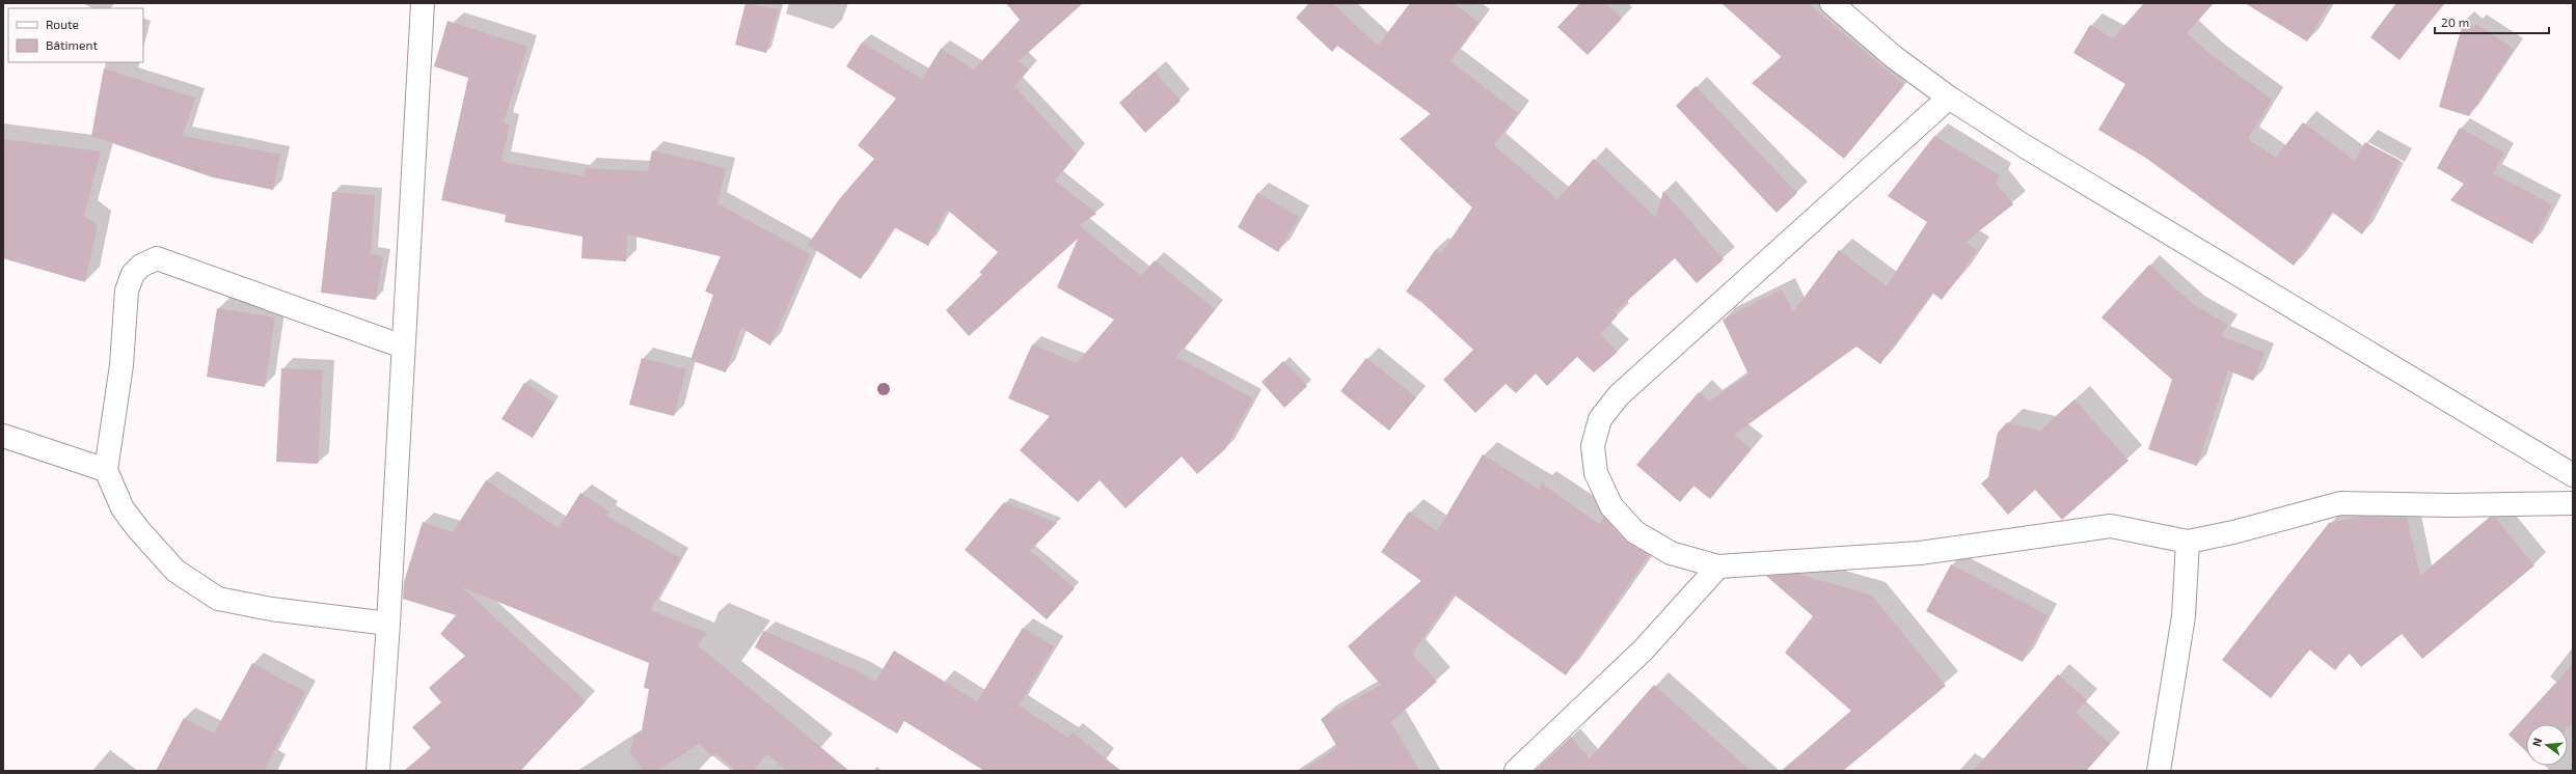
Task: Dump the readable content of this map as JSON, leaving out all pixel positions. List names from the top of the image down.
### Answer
{
  "legend": ["Route", "Bâtiment"],
  "scale_bar": "20 m",
  "north": "left"
}
